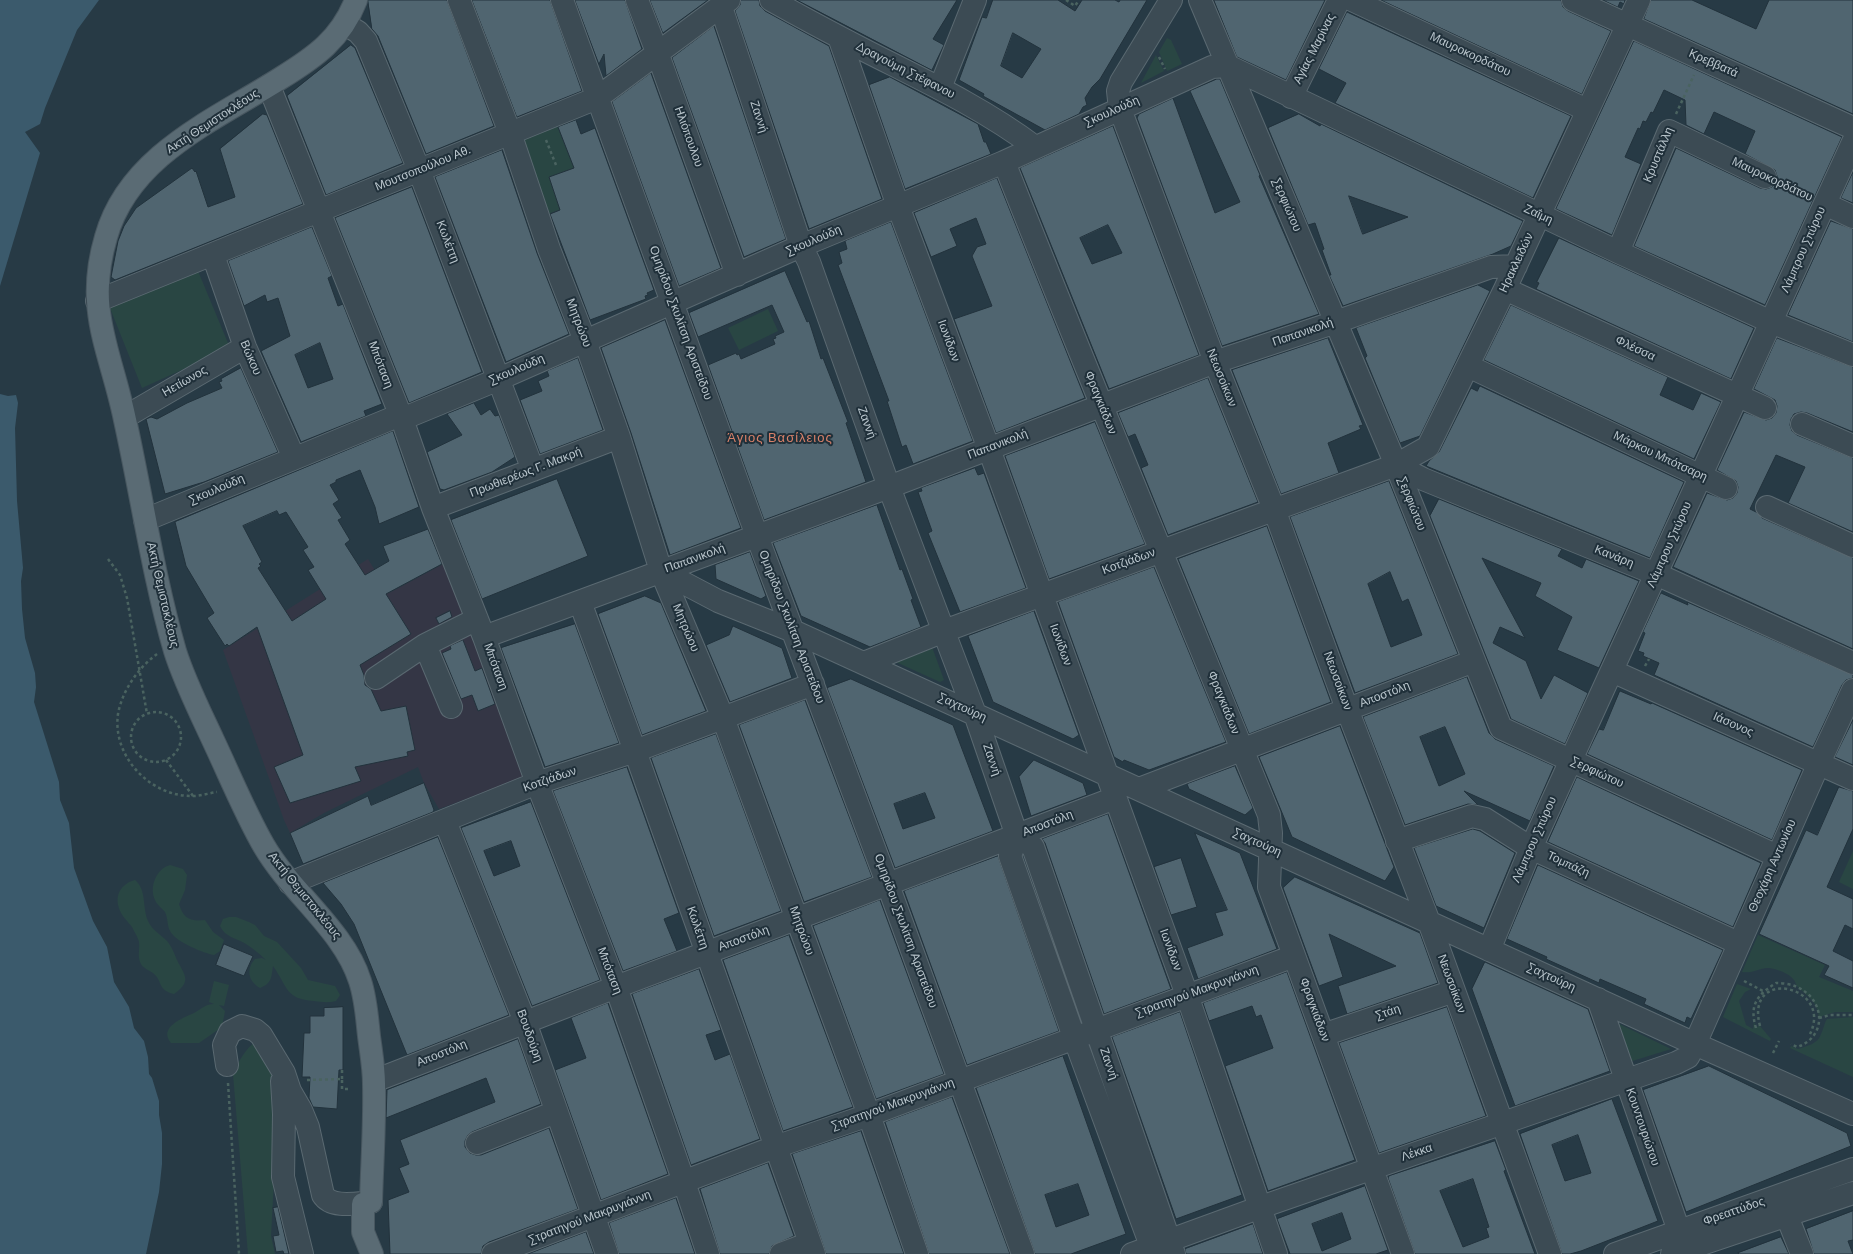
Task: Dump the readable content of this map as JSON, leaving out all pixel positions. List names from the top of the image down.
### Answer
{
  "streets": {
    "main road": ["Ακτή Θεμιστοκλέους"],
    "street": [
      "Αγίας Μαρίνας",
      "Μαυροκορδάτου",
      "Κρεββατά",
      "Δραγούμη Στέφανου",
      "Σκουλούδη",
      "Ζαννή",
      "Ηλιόπουλου",
      "Κρυστάλλη",
      "Μουτσοπούλου Αθ.",
      "Σερφιώτου",
      "Ζαΐμη",
      "Κωλέττη",
      "Λάμπρου Σπύρου",
      "Ηρακλειδών",
      "Μητρώου",
      "Ομηρίδου Σκυλίτση Αριστείδου",
      "Παπανικολή",
      "Ιωνίδων",
      "Φλέσσα",
      "Βώκου",
      "Μπόταση",
      "Νεωσοίκων",
      "Ηετίωνος",
      "Φραγκιάδων",
      "Μάρκου Μπότσαρη",
      "Πρωθιερέως Γ. Μακρή",
      "Κανάρη",
      "Κοτζιάδων",
      "Αποστόλη",
      "Σαχτούρη",
      "Ιάσονος",
      "Τομπάζη",
      "Θεοχάρη Αντωνίου",
      "Στρατηγού Μακρυγιάννη",
      "Στάη",
      "Βουδούρη",
      "Κουντουριώτου",
      "Λέκκα",
      "Φρεαττύδος"
    ]
  },
  "crossings": [
    ["Αγίας Μαρίνας", "Ζαΐμη"],
    ["Μαυροκορδάτου", "Κρυστάλλη"],
    ["Μαυροκορδάτου", "Λάμπρου Σπύρου"],
    ["Μαυροκορδάτου", "Ηρακλειδών"],
    ["Κρεββατά", "Κρυστάλλη"],
    ["Κρεββατά", "Ηρακλειδών"],
    ["Δραγούμη Στέφανου", "Σκουλούδη"],
    ["Δραγούμη Στέφανου", "Ιωνίδων"],
    ["Σκουλούδη", "Ζαννή"],
    ["Σκουλούδη", "Ακτή Θεμιστοκλέους"],
    ["Σκουλούδη", "Ηλιόπουλου"],
    ["Σκουλούδη", "Σερφιώτου"],
    ["Σκουλούδη", "Ζαΐμη"],
    ["Σκουλούδη", "Κωλέττη"],
    ["Σκουλούδη", "Μητρώου"],
    ["Σκουλούδη", "Ομηρίδου Σκυλίτση Αριστείδου"],
    ["Σκουλούδη", "Ιωνίδων"],
    ["Σκουλούδη", "Βώκου"],
    ["Σκουλούδη", "Μπόταση"],
    ["Σκουλούδη", "Νεωσοίκων"],
    ["Σκουλούδη", "Φραγκιάδων"],
    ["Ζαννή", "Μουτσοπούλου Αθ."],
    ["Ζαννή", "Παπανικολή"],
    ["Ζαννή", "Κοτζιάδων"],
    ["Ζαννή", "Αποστόλη"],
    ["Ζαννή", "Σαχτούρη"],
    ["Ζαννή", "Στρατηγού Μακρυγιάννη"],
    ["Ζαννή", "Λέκκα"],
    ["Ακτή Θεμιστοκλέους", "Μουτσοπούλου Αθ."],
    ["Ακτή Θεμιστοκλέους", "Κωλέττη"],
    ["Ακτή Θεμιστοκλέους", "Μπόταση"],
    ["Ακτή Θεμιστοκλέους", "Ηετίωνος"],
    ["Ακτή Θεμιστοκλέους", "Κοτζιάδων"],
    ["Ακτή Θεμιστοκλέους", "Αποστόλη"],
    ["Ηλιόπουλου", "Μουτσοπούλου Αθ."],
    ["Κρυστάλλη", "Ζαΐμη"],
    ["Μουτσοπούλου Αθ.", "Κωλέττη"],
    ["Μουτσοπούλου Αθ.", "Μητρώου"],
    ["Μουτσοπούλου Αθ.", "Ομηρίδου Σκυλίτση Αριστείδου"],
    ["Μουτσοπούλου Αθ.", "Βώκου"],
    ["Μουτσοπούλου Αθ.", "Μπόταση"],
    ["Σερφιώτου", "Ζαΐμη"],
    ["Σερφιώτου", "Λάμπρου Σπύρου"],
    ["Σερφιώτου", "Ηρακλειδών"],
    ["Σερφιώτου", "Παπανικολή"],
    ["Σερφιώτου", "Κανάρη"],
    ["Σερφιώτου", "Κοτζιάδων"],
    ["Σερφιώτου", "Αποστόλη"],
    ["Σερφιώτου", "Θεοχάρη Αντωνίου"],
    ["Ζαΐμη", "Λάμπρου Σπύρου"],
    ["Ζαΐμη", "Ηρακλειδών"],
    ["Κωλέττη", "Παπανικολή"],
    ["Κωλέττη", "Πρωθιερέως Γ. Μακρή"],
    ["Κωλέττη", "Κοτζιάδων"],
    ["Κωλέττη", "Αποστόλη"],
    ["Κωλέττη", "Στρατηγού Μακρυγιάννη"],
    ["Λάμπρου Σπύρου", "Φλέσσα"],
    ["Λάμπρου Σπύρου", "Μάρκου Μπότσαρη"],
    ["Λάμπρου Σπύρου", "Κανάρη"],
    ["Λάμπρου Σπύρου", "Σαχτούρη"],
    ["Λάμπρου Σπύρου", "Ιάσονος"],
    ["Λάμπρου Σπύρου", "Τομπάζη"],
    ["Ηρακλειδών", "Παπανικολή"],
    ["Ηρακλειδών", "Φλέσσα"],
    ["Ηρακλειδών", "Μάρκου Μπότσαρη"],
    ["Ηρακλειδών", "Κανάρη"],
    ["Ηρακλειδών", "Κοτζιάδων"],
    ["Μητρώου", "Παπανικολή"],
    ["Μητρώου", "Πρωθιερέως Γ. Μακρή"],
    ["Μητρώου", "Κοτζιάδων"],
    ["Μητρώου", "Αποστόλη"],
    ["Μητρώου", "Σαχτούρη"],
    ["Μητρώου", "Στρατηγού Μακρυγιάννη"],
    ["Ομηρίδου Σκυλίτση Αριστείδου", "Παπανικολή"],
    ["Ομηρίδου Σκυλίτση Αριστείδου", "Κοτζιάδων"],
    ["Ομηρίδου Σκυλίτση Αριστείδου", "Αποστόλη"],
    ["Ομηρίδου Σκυλίτση Αριστείδου", "Σαχτούρη"],
    ["Ομηρίδου Σκυλίτση Αριστείδου", "Στρατηγού Μακρυγιάννη"],
    ["Παπανικολή", "Ιωνίδων"],
    ["Παπανικολή", "Μπόταση"],
    ["Παπανικολή", "Νεωσοίκων"],
    ["Παπανικολή", "Φραγκιάδων"],
    ["Παπανικολή", "Σαχτούρη"],
    ["Ιωνίδων", "Κοτζιάδων"],
    ["Ιωνίδων", "Αποστόλη"],
    ["Ιωνίδων", "Σαχτούρη"],
    ["Ιωνίδων", "Στρατηγού Μακρυγιάννη"],
    ["Ιωνίδων", "Λέκκα"],
    ["Βώκου", "Ηετίωνος"],
    ["Μπόταση", "Πρωθιερέως Γ. Μακρή"],
    ["Μπόταση", "Κοτζιάδων"],
    ["Μπόταση", "Αποστόλη"],
    ["Μπόταση", "Στρατηγού Μακρυγιάννη"],
    ["Νεωσοίκων", "Κοτζιάδων"],
    ["Νεωσοίκων", "Αποστόλη"],
    ["Νεωσοίκων", "Σαχτούρη"],
    ["Νεωσοίκων", "Τομπάζη"],
    ["Νεωσοίκων", "Στάη"],
    ["Νεωσοίκων", "Λέκκα"],
    ["Φραγκιάδων", "Κοτζιάδων"],
    ["Φραγκιάδων", "Αποστόλη"],
    ["Φραγκιάδων", "Σαχτούρη"],
    ["Φραγκιάδων", "Στρατηγού Μακρυγιάννη"],
    ["Φραγκιάδων", "Στάη"],
    ["Φραγκιάδων", "Λέκκα"],
    ["Κανάρη", "Κοτζιάδων"],
    ["Κοτζιάδων", "Σαχτούρη"],
    ["Κοτζιάδων", "Βουδούρη"],
    ["Αποστόλη", "Σαχτούρη"],
    ["Αποστόλη", "Βουδούρη"],
    ["Σαχτούρη", "Θεοχάρη Αντωνίου"],
    ["Σαχτούρη", "Κουντουριώτου"],
    ["Σαχτούρη", "Λέκκα"],
    ["Ιάσονος", "Θεοχάρη Αντωνίου"],
    ["Τομπάζη", "Θεοχάρη Αντωνίου"],
    ["Θεοχάρη Αντωνίου", "Λέκκα"],
    ["Στρατηγού Μακρυγιάννη", "Βουδούρη"],
    ["Κουντουριώτου", "Λέκκα"],
    ["Κουντουριώτου", "Φρεαττύδος"]
  ],
  "districts": ["Άγιος Βασίλειος"]
}
